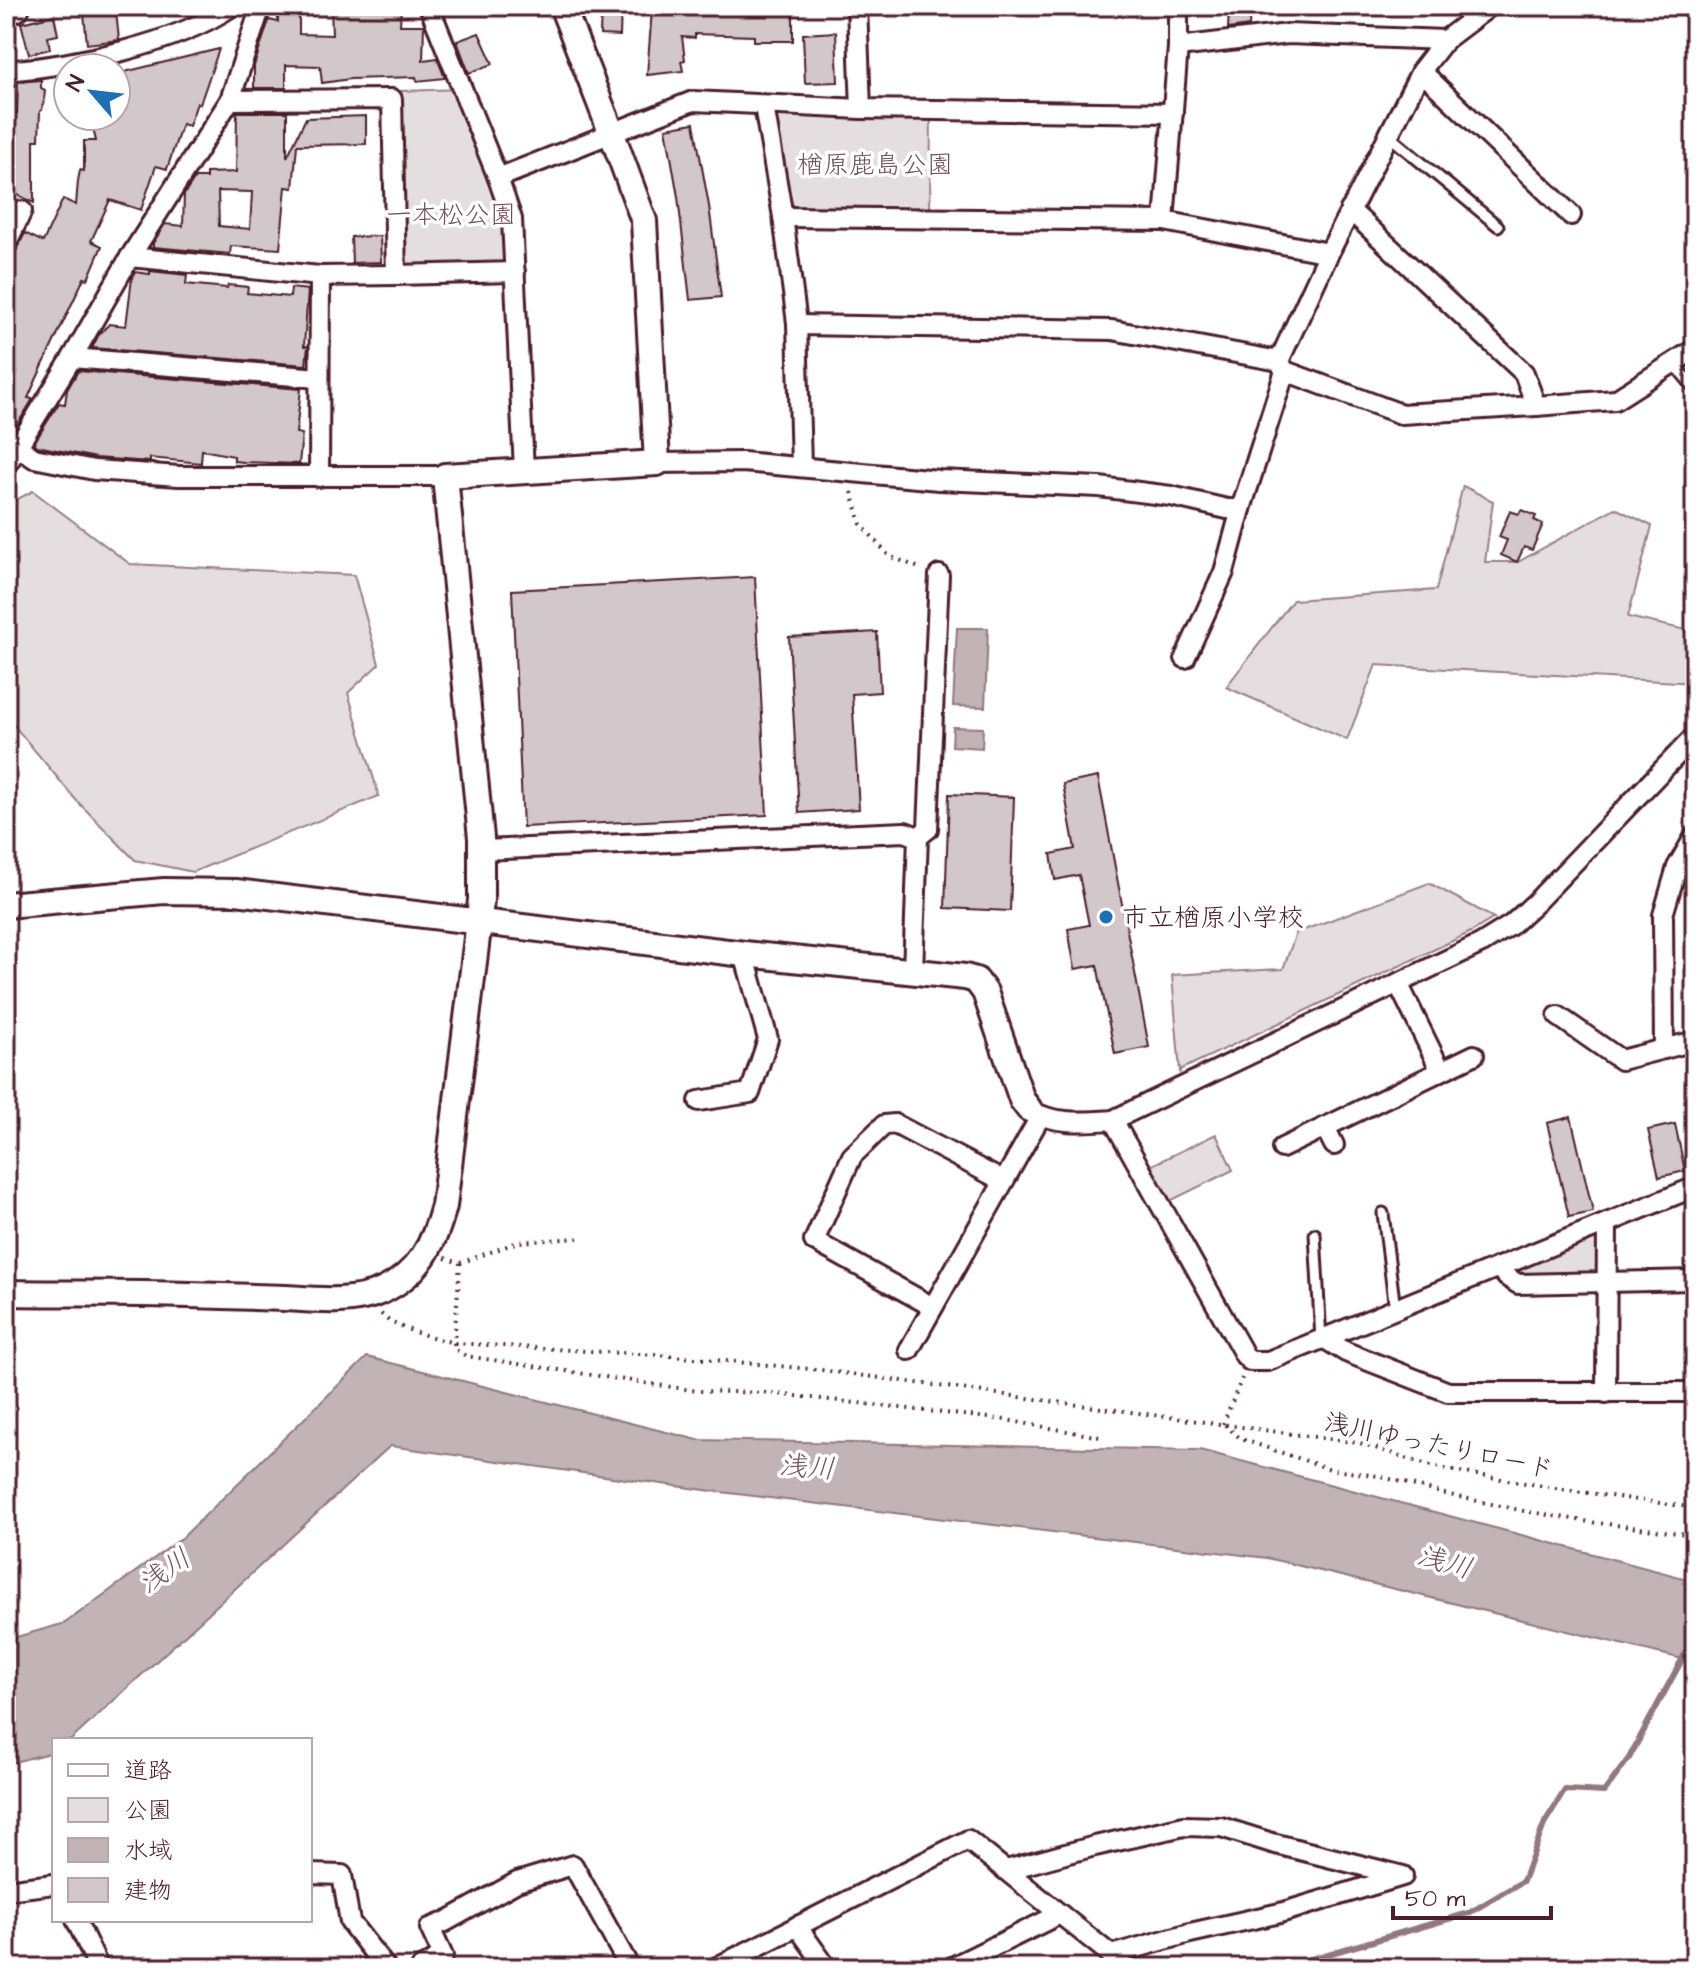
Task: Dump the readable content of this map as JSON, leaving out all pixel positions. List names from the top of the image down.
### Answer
{
  "streets": {
    "path": ["浅川ゆったりロード"]
  },
  "water": ["浅川"],
  "parks": ["楢原鹿島公園", "一本松公園"],
  "places": ["市立楢原小学校"],
  "legend": [
    "道路",
    "公園",
    "水域",
    "建物"
  ],
  "scale_bar": "50 m",
  "north": "top left"
}
